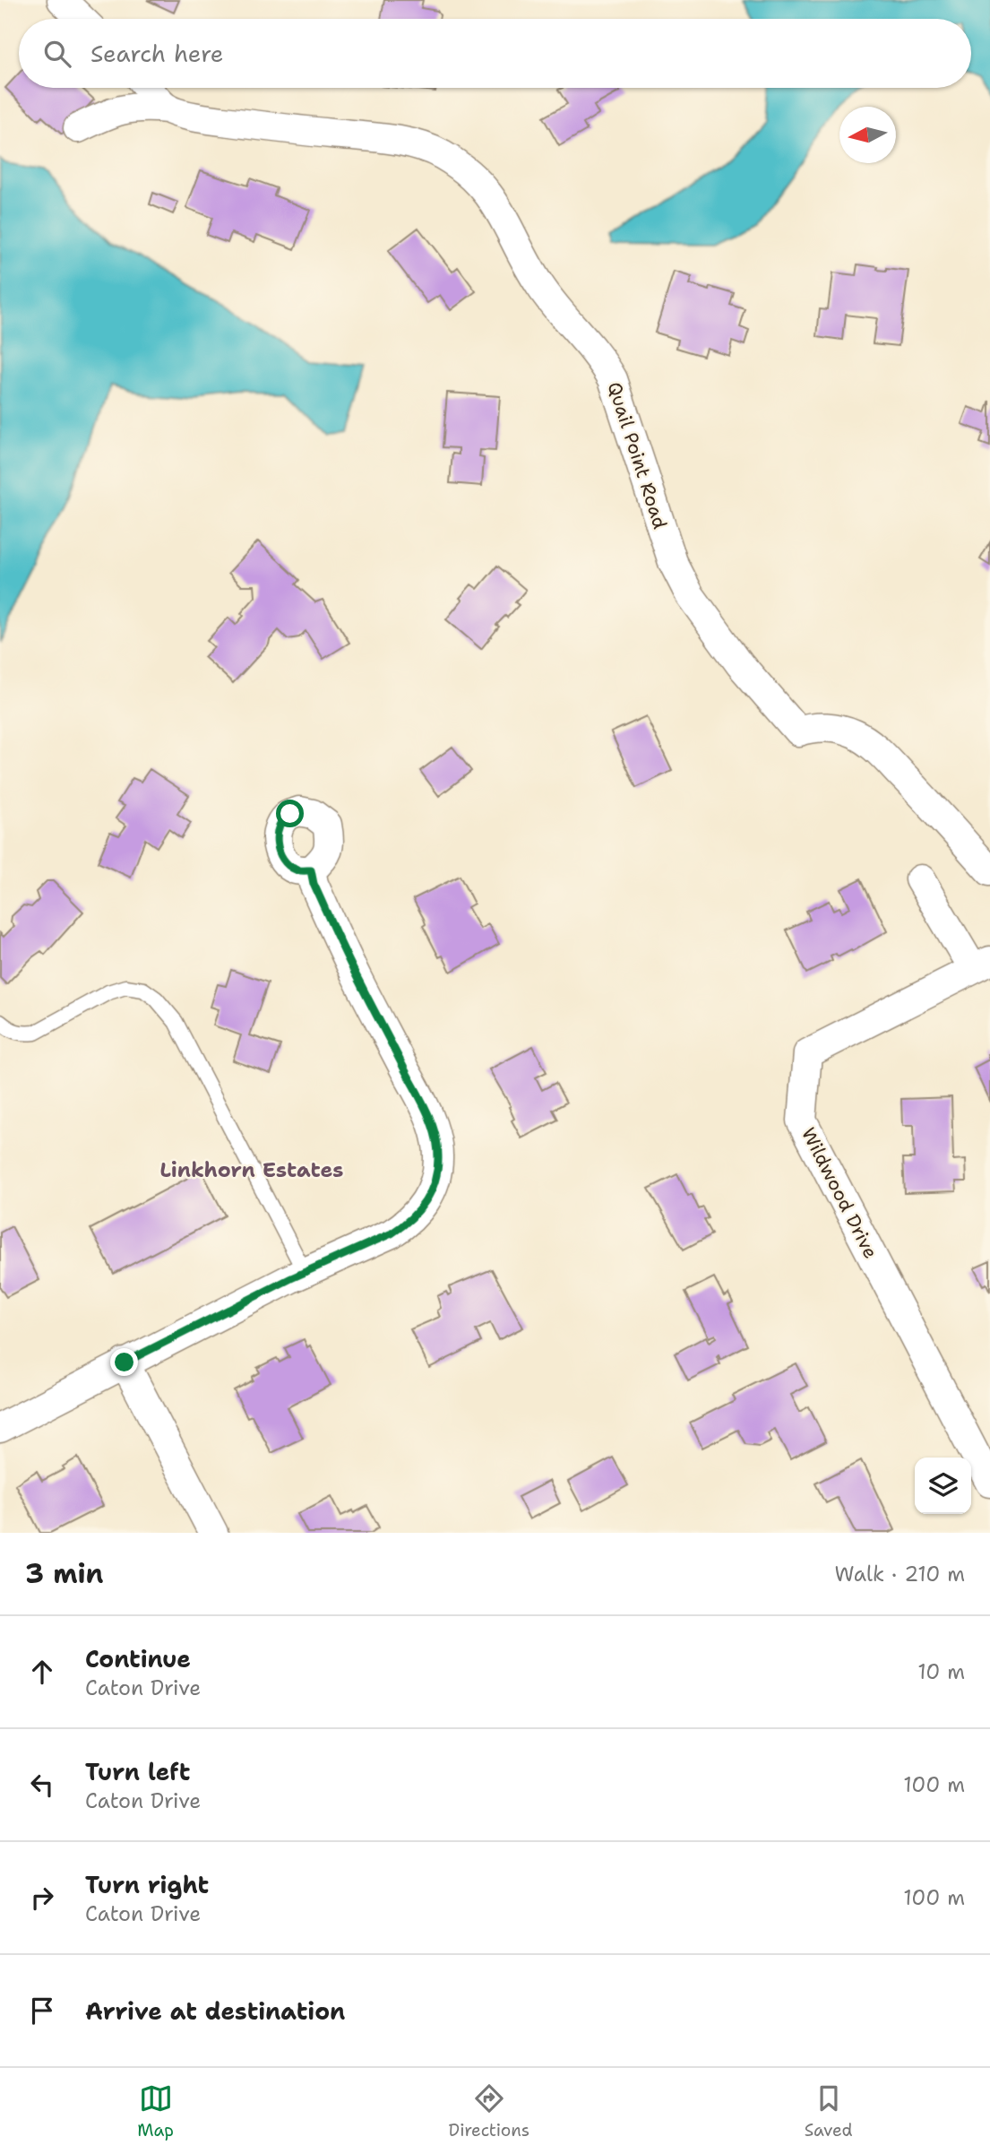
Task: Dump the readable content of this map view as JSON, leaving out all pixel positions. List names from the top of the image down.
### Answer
{
  "streets": {
    "street": ["Quail Point Road", "Wildwood Drive"]
  },
  "districts": ["Linkhorn Estates"],
  "north": "left",
  "page": {
    "search": "Search here",
    "heading": ["3 min", "Walk · 210 m"],
    "list": [
      ["Continue", "Caton Drive", "10 m"],
      ["Turn left", "Caton Drive", "100 m"],
      ["Turn right", "Caton Drive", "100 m"],
      "Arrive at destination"
    ],
    "nav": ["Map", "Directions", "Saved"]
  }
}
